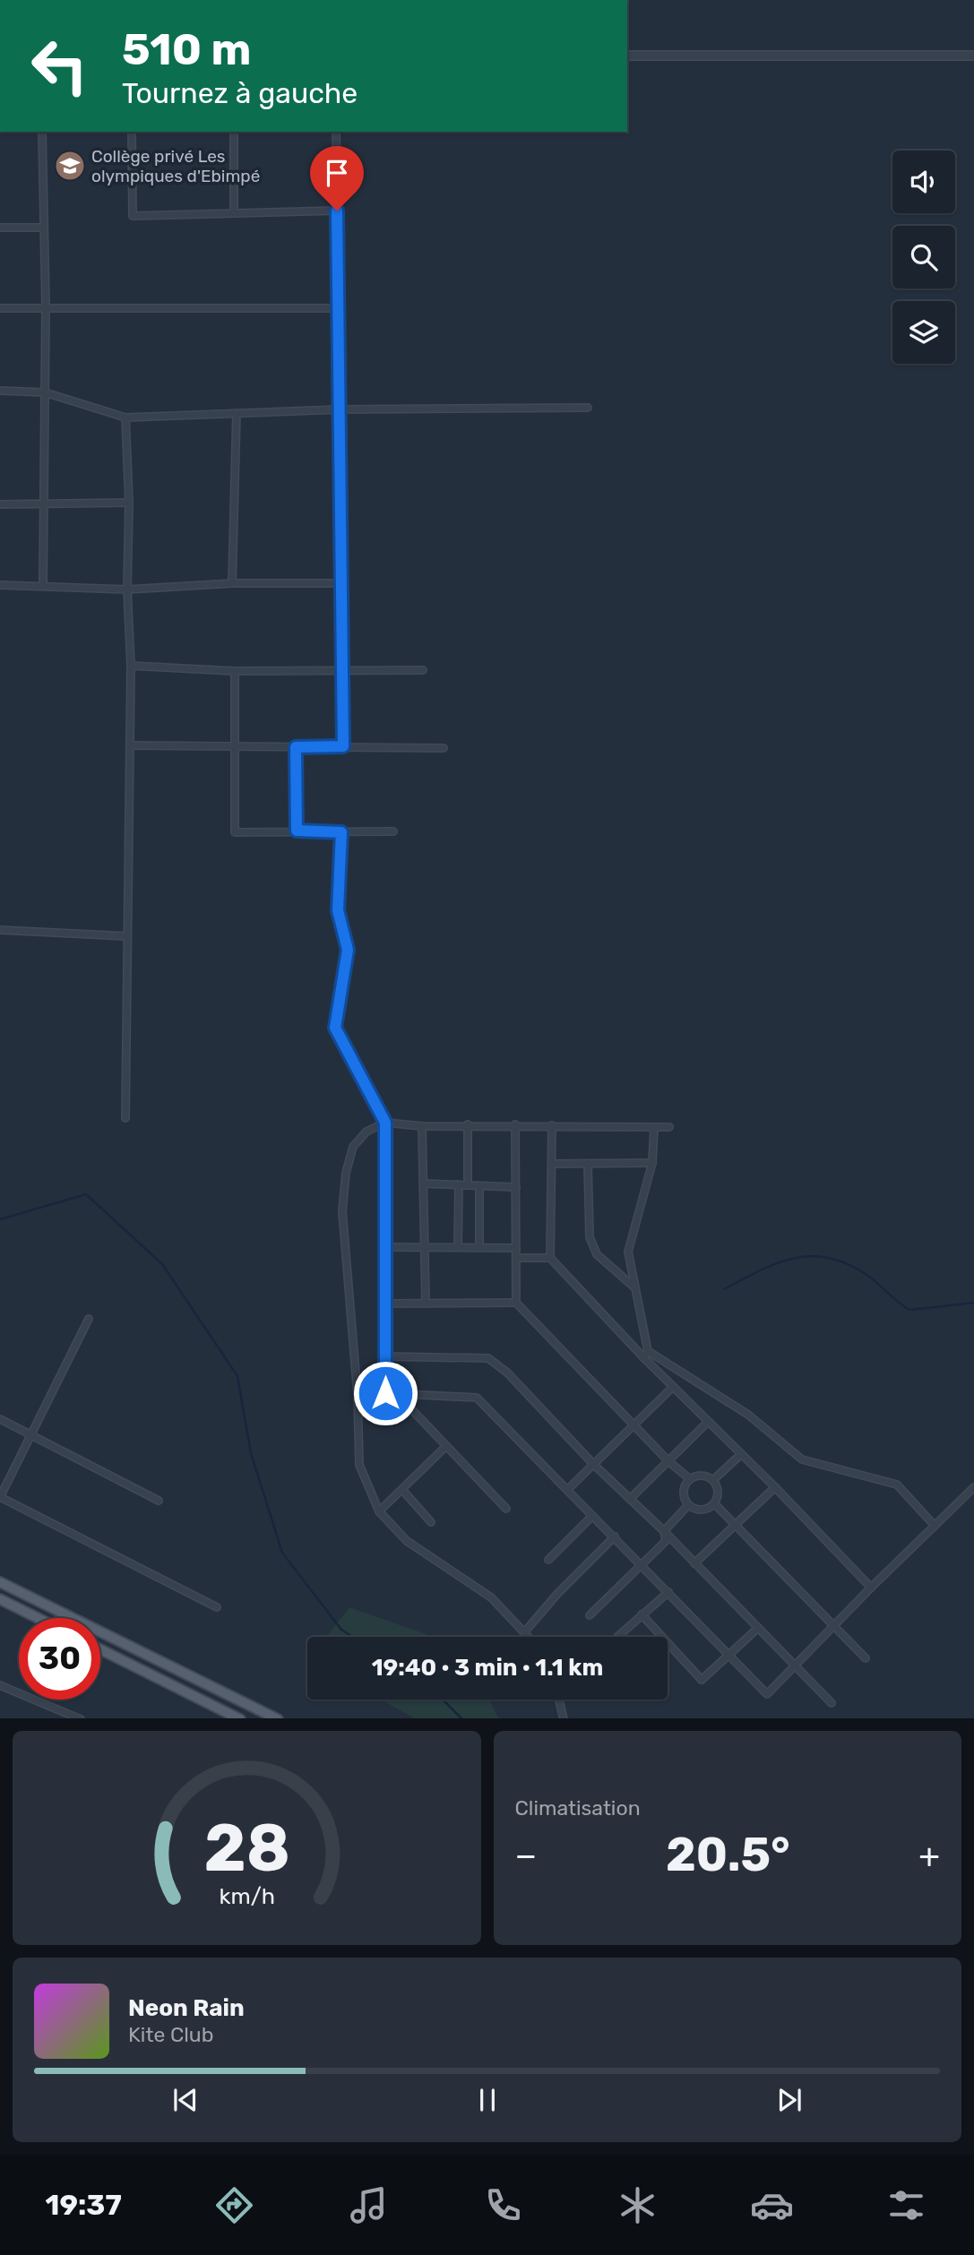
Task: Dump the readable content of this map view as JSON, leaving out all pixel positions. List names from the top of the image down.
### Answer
{
  "places": {
    "school or university": ["Collège privé Les olympiques d'Ebimpé"]
  },
  "page": {
    "turn": ["510 m", "Tournez à gauche"],
    "limit": "30",
    "trip": "19:40 · 3 min · 1.1 km",
    "tile": "Climatisation",
    "heat": ["−", "20.5°", "+"],
    "song": ["Neon Rain", "Kite Club"],
    "tabs": "19:37",
    "gauge": ["28", "km/h"]
  }
}
